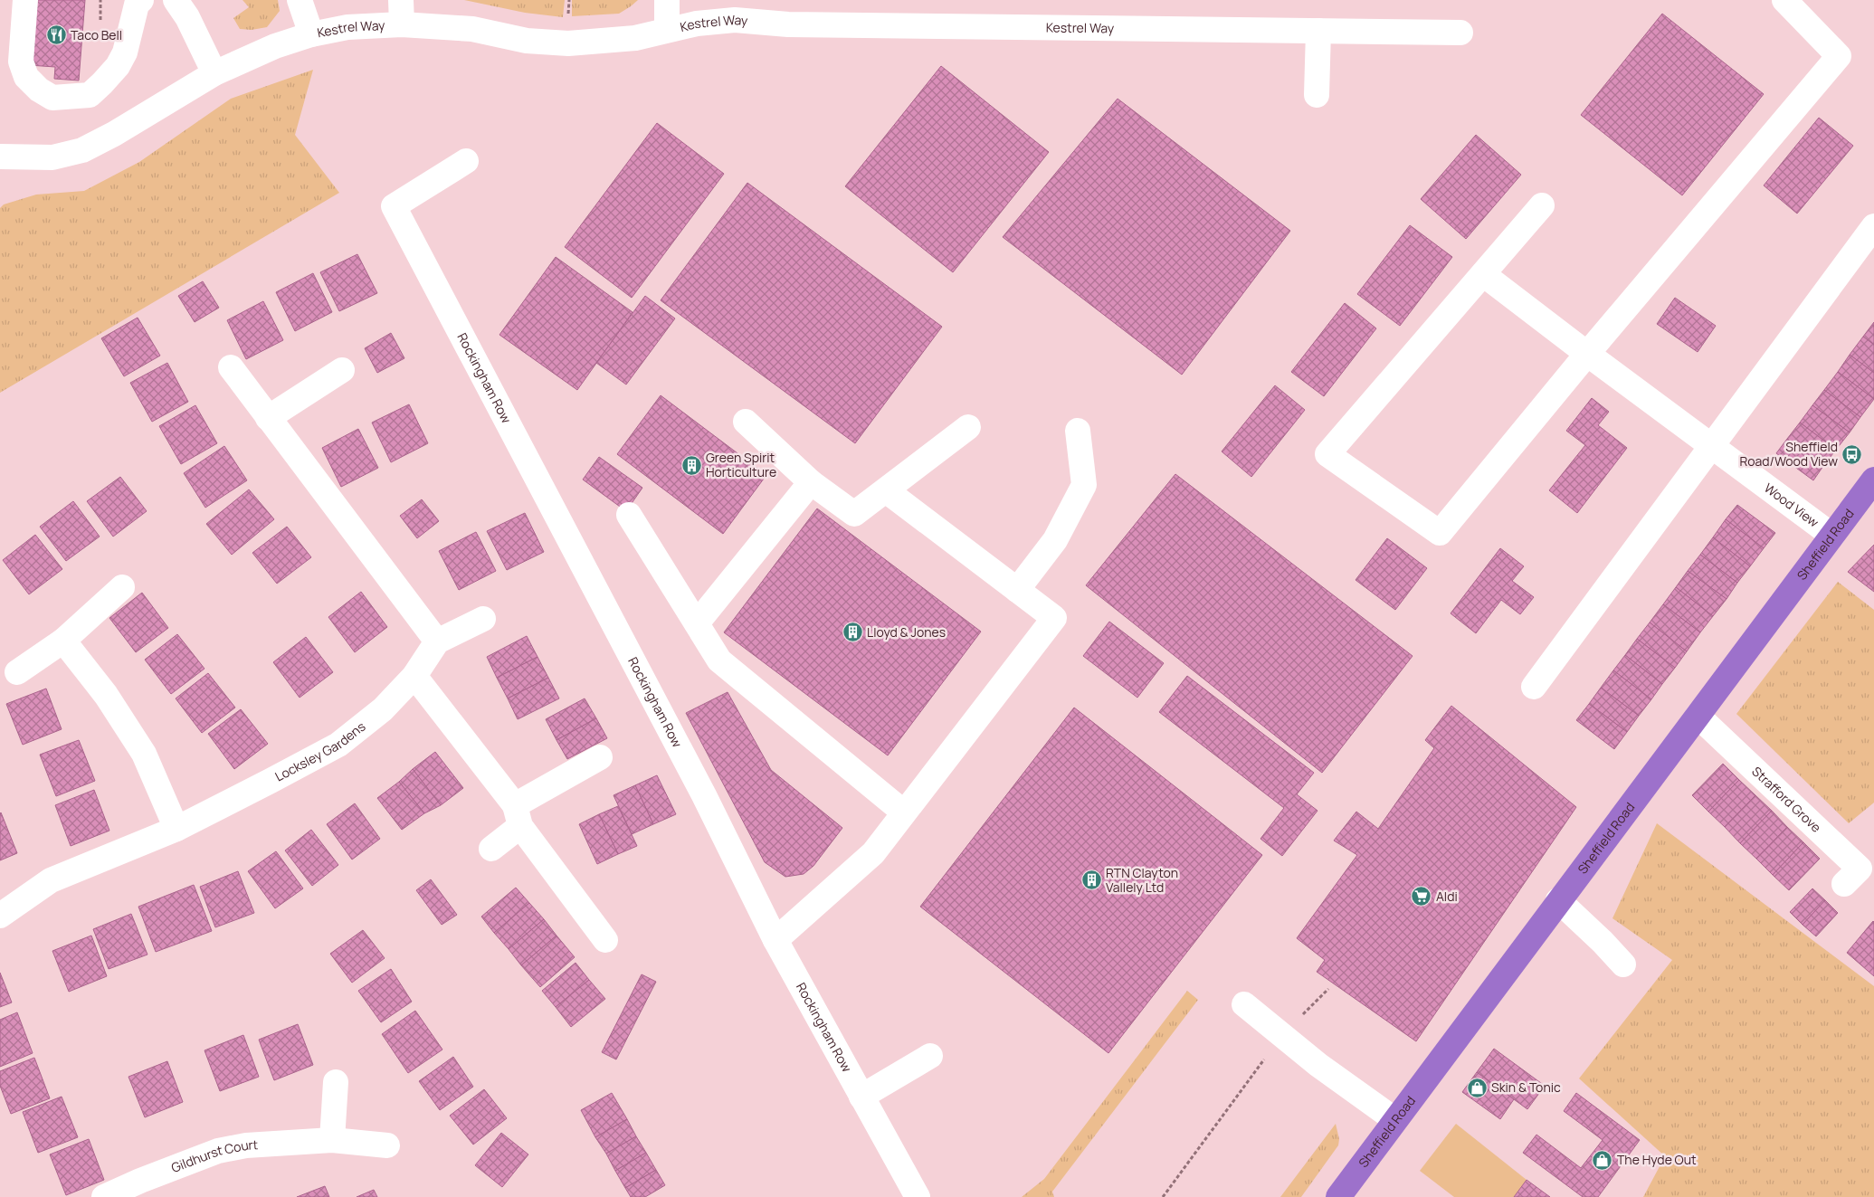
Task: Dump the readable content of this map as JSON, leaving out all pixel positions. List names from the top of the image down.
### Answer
{
  "streets": {
    "highway": ["Sheffield Road"],
    "street": [
      "Kestrel Way",
      "Rockingham Row",
      "Wood View",
      "Locksley Gardens",
      "Strafford Grove",
      "Gildhurst Court"
    ]
  },
  "crossings": [
    ["Wood View", "Sheffield Road"],
    ["Sheffield Road", "Strafford Grove"]
  ],
  "places": {
    "restaurant": ["Taco Bell"],
    "bus stop": ["Sheffield Road/Wood View"],
    "building": ["Green Spirit Horticulture", "Lloyd & Jones", "RTN Clayton Vallely Ltd"],
    "supermarket": ["Aldi"],
    "shop": ["Skin & Tonic", "The Hyde Out"]
  }
}
